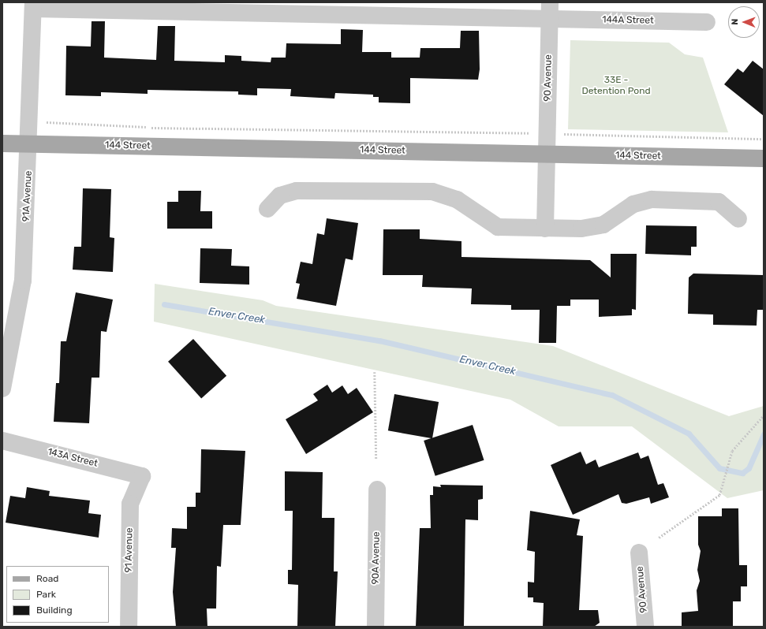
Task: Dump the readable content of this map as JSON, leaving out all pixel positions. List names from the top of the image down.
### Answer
{
  "streets": {
    "main road": ["144 Street"],
    "street": [
      "144A Street",
      "90 Avenue",
      "91A Avenue",
      "143A Street",
      "91 Avenue",
      "90A Avenue"
    ]
  },
  "crossings": [
    ["144A Street", "90 Avenue"],
    ["144A Street", "91A Avenue"],
    ["90 Avenue", "144 Street"],
    ["144 Street", "91A Avenue"],
    ["143A Street", "91 Avenue"]
  ],
  "water": ["Enver Creek"],
  "parks": ["33E - Detention Pond"],
  "legend": ["Road", "Park", "Building"],
  "north": "left"
}
